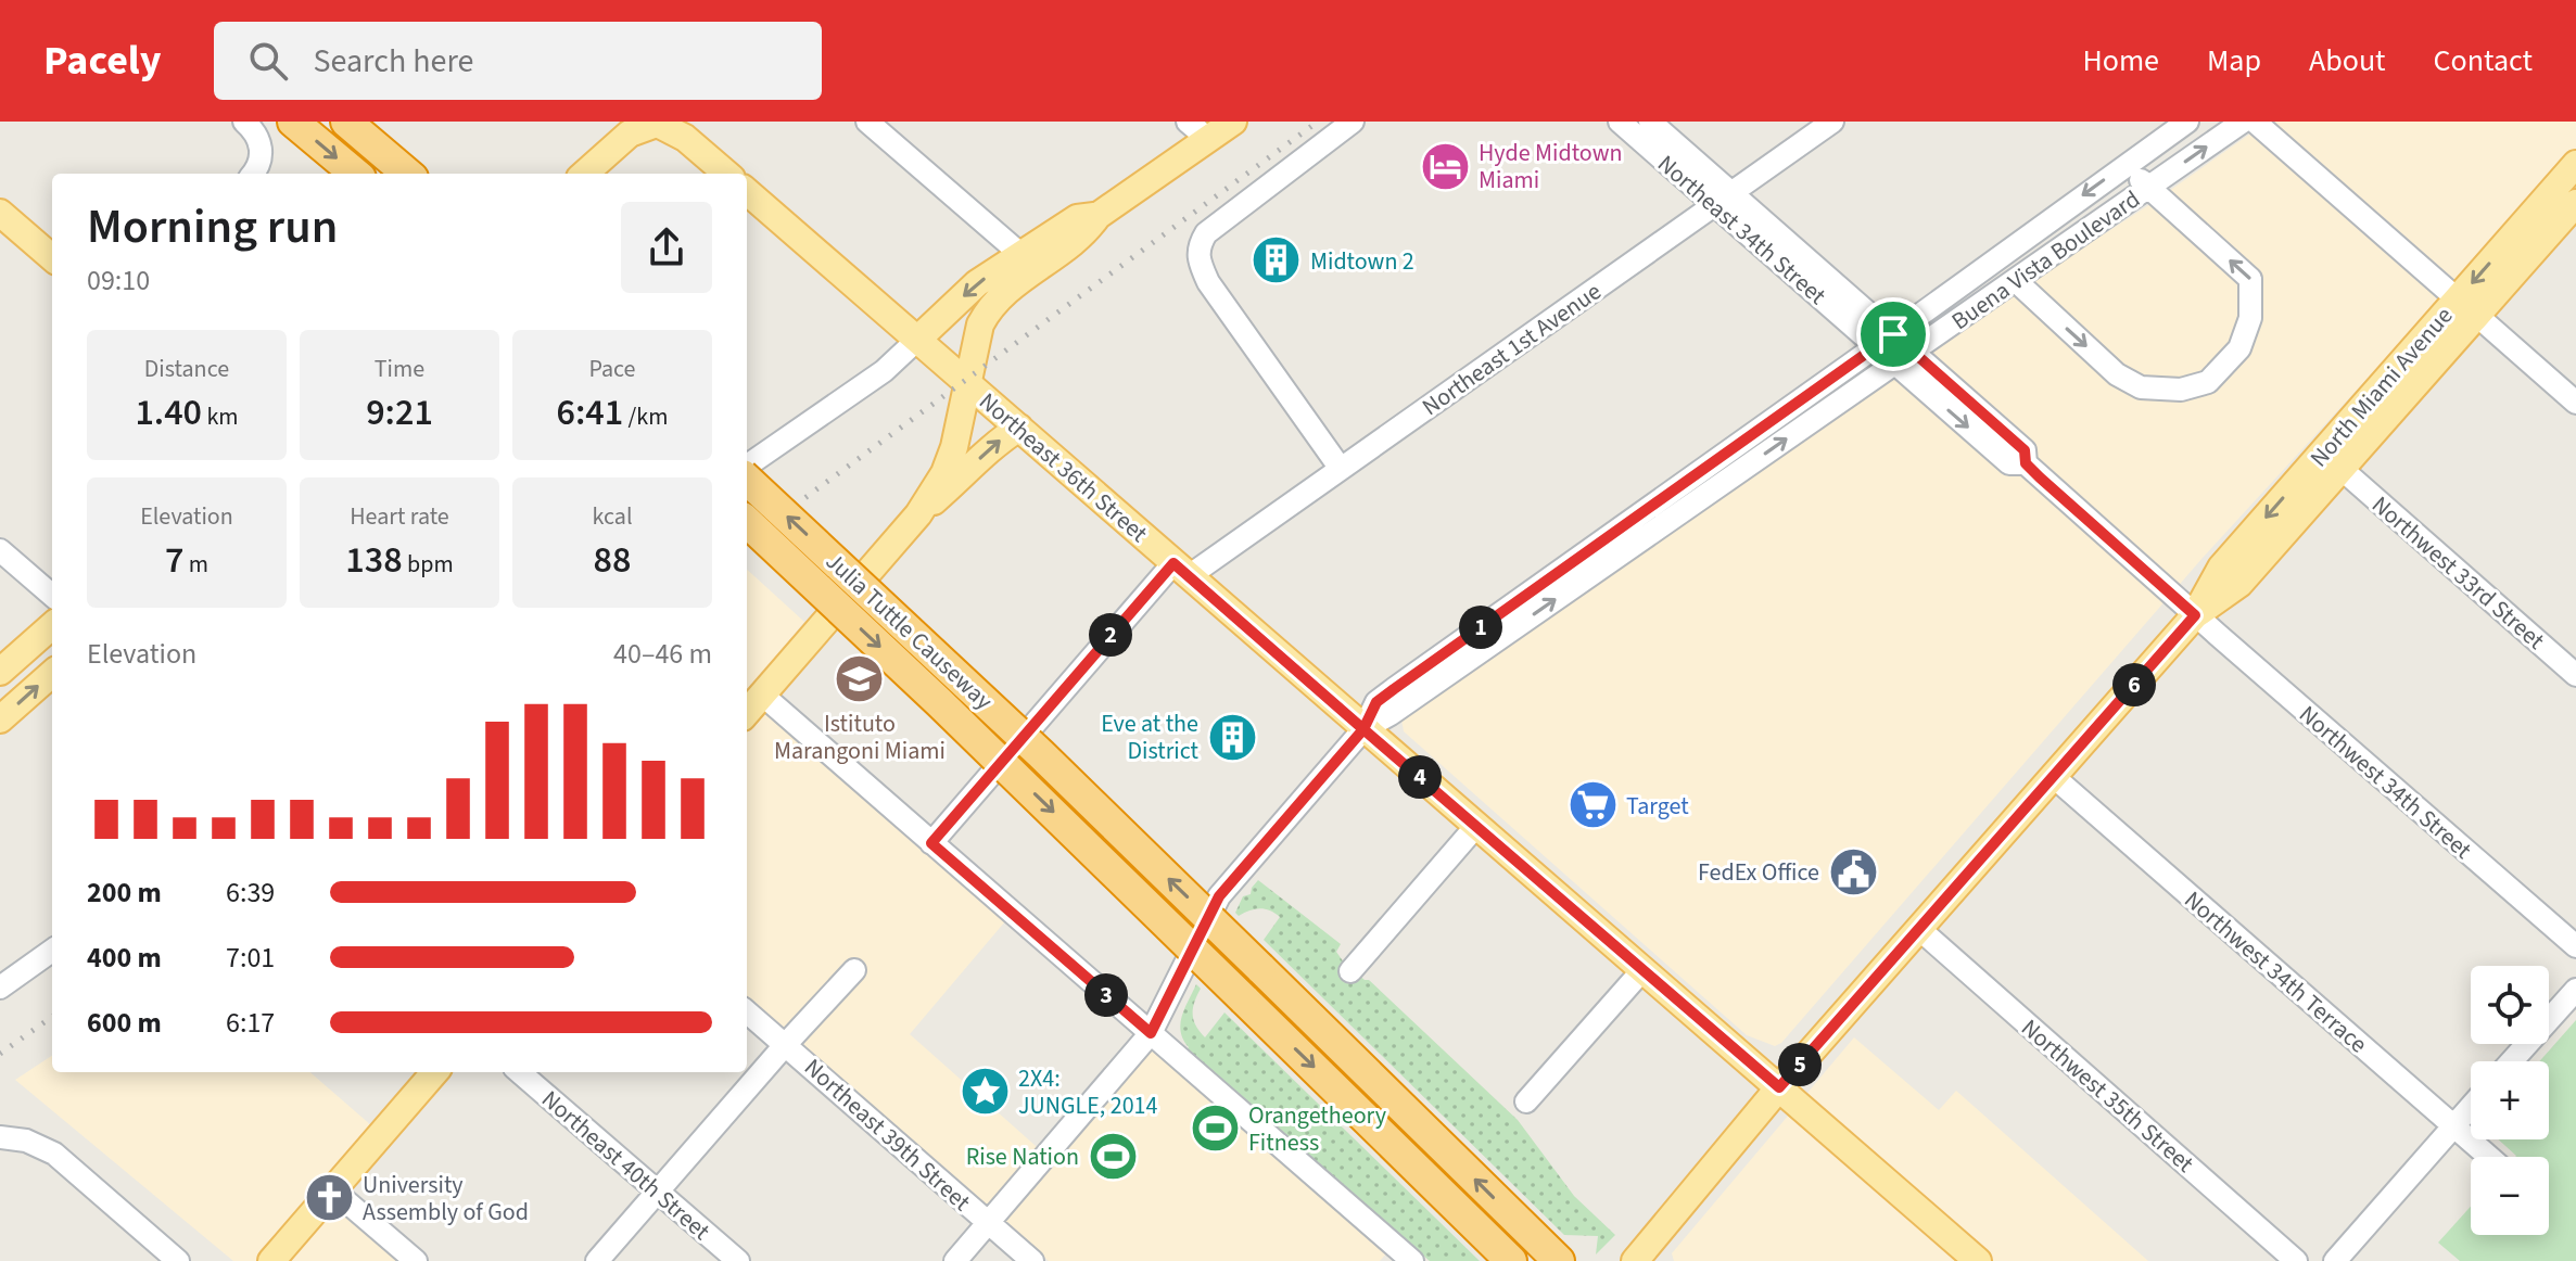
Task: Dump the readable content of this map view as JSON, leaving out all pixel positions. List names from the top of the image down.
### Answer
{
  "streets": {
    "highway": ["Julia Tuttle Causeway"],
    "main road": ["North Miami Avenue", "Northeast 36th Street"],
    "street": [
      "Northeast 34th Street",
      "Buena Vista Boulevard",
      "Northeast 1st Avenue",
      "Northwest 33rd Street",
      "Northwest 34th Street",
      "Northwest 34th Terrace",
      "Northwest 35th Street",
      "Northeast 39th Street",
      "Northeast 40th Street"
    ]
  },
  "crossings": [
    ["Northeast 34th Street", "Buena Vista Boulevard"],
    ["Northeast 34th Street", "Northeast 1st Avenue"],
    ["Northeast 34th Street", "North Miami Avenue"],
    ["Northeast 34th Street", "Northwest 34th Street"],
    ["Buena Vista Boulevard", "Northeast 36th Street"],
    ["Northeast 1st Avenue", "Northeast 36th Street"],
    ["North Miami Avenue", "Northeast 36th Street"],
    ["North Miami Avenue", "Northwest 33rd Street"],
    ["North Miami Avenue", "Northwest 34th Street"],
    ["North Miami Avenue", "Northwest 34th Terrace"],
    ["North Miami Avenue", "Northwest 35th Street"]
  ],
  "places": {
    "hotel": ["Hyde Midtown Miami"],
    "building": ["Midtown 2", "Eve at the District"],
    "school or university": ["Istituto Marangoni Miami"],
    "supermarket": ["Target"],
    "public building": ["FedEx Office"],
    "place": ["2X4: JUNGLE, 2014"],
    "sports": ["Orangetheory Fitness", "Rise Nation"],
    "church": ["University Assembly of God"]
  },
  "page": {
    "header": "Pacely",
    "search": "Search here",
    "nav": [
      "Home",
      "Map",
      "About",
      "Contact"
    ],
    "heading": ["Morning run", "09:10"],
    "stats": [
      ["Distance", "1.40 km"],
      ["Time", "9:21"],
      ["Pace", "6:41 /km"],
      ["Elevation", "7 m"],
      ["Heart rate", "138 bpm"],
      ["kcal", "88"]
    ],
    "pins": [
      "1",
      "2",
      "6",
      "4",
      "3",
      "5"
    ],
    "chart": ["Elevation", "40–46 m"],
    "list": [
      {
        "name": "200 m",
        "note": "6:39"
      },
      {
        "name": "400 m",
        "note": "7:01"
      },
      {
        "name": "600 m",
        "note": "6:17"
      }
    ],
    "map_buttons": ["+", "−"]
  }
}
